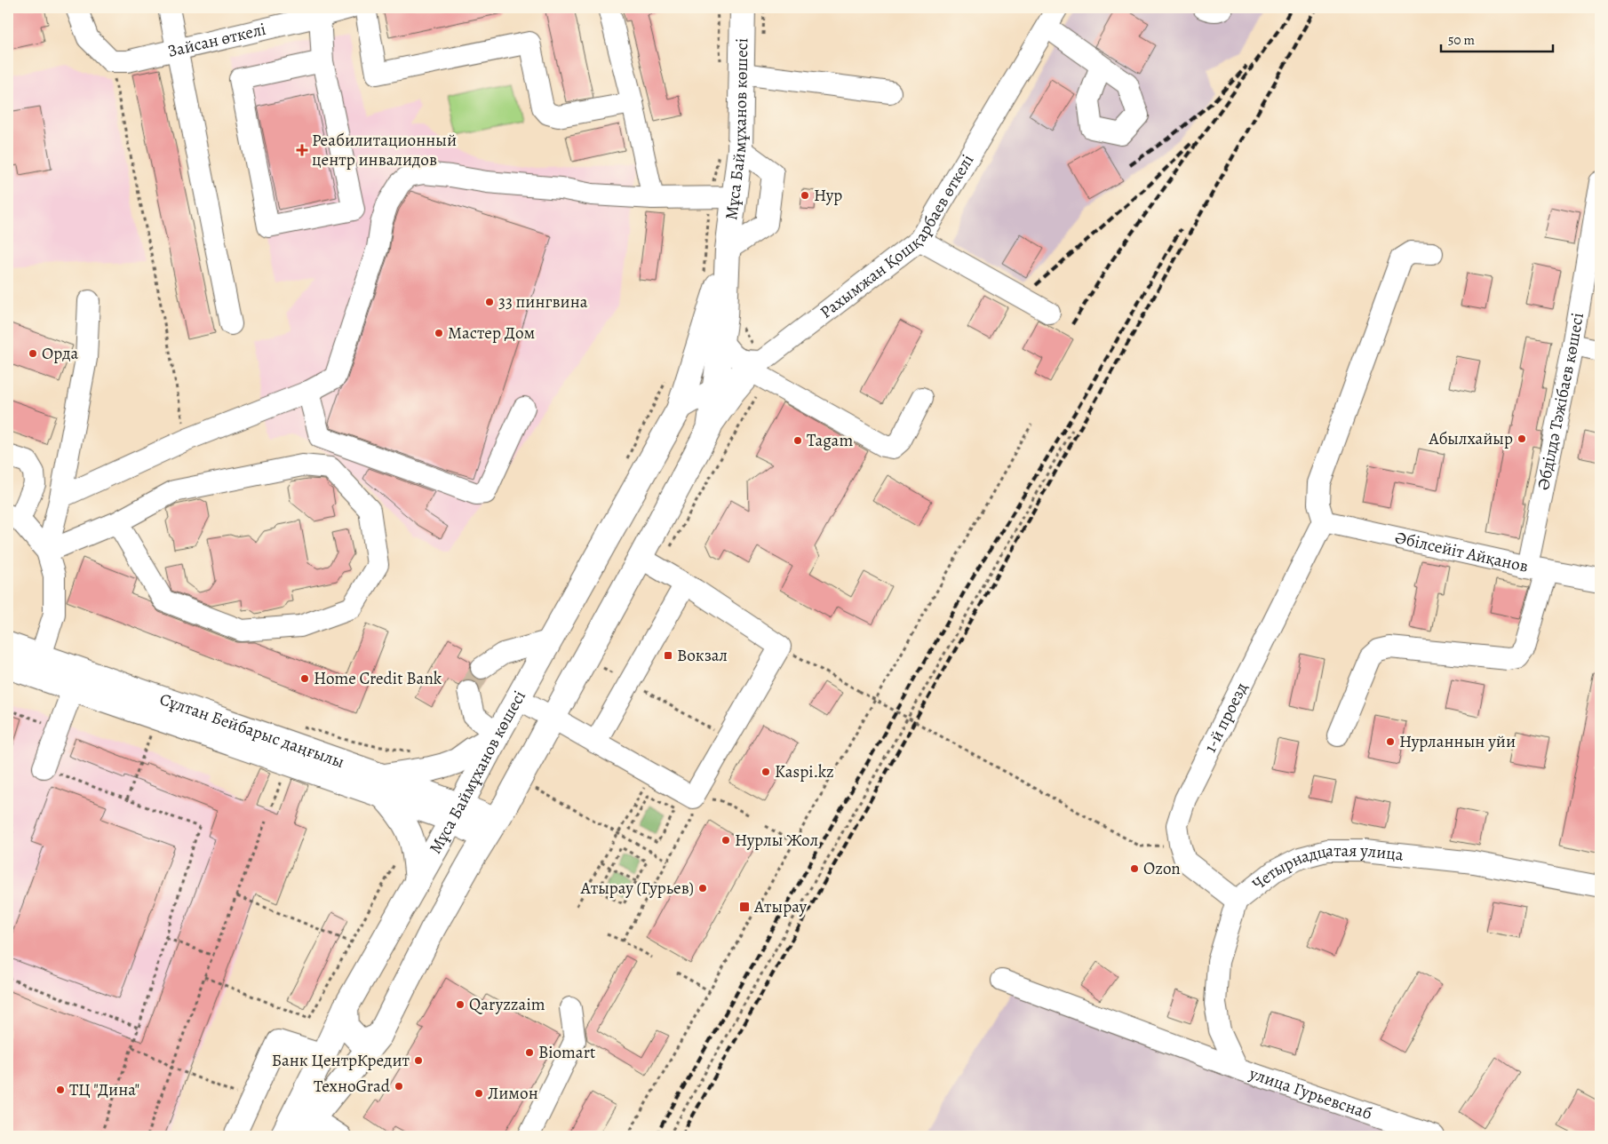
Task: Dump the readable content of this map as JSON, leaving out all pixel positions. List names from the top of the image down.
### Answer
{
  "streets": {
    "main road": ["Мұса Баймұханов көшесі", "Сұлтан Бейбарыс даңғылы"],
    "street": [
      "Зайсан өткелі",
      "Рахымжан Қошқарбаев өткелі",
      "Әбділдә Тәжібаев көшесі",
      "Әбілсейіт Айқанов",
      "1-й проезд",
      "Четырнадцатая улица",
      "улица Гурьевснаб"
    ]
  },
  "crossings": [
    ["Мұса Баймұханов көшесі", "Рахымжан Қошқарбаев өткелі"],
    ["Мұса Баймұханов көшесі", "Сұлтан Бейбарыс даңғылы"],
    ["Әбділдә Тәжібаев көшесі", "Әбілсейіт Айқанов"],
    ["Әбілсейіт Айқанов", "1-й проезд"],
    ["1-й проезд", "Четырнадцатая улица"],
    ["Четырнадцатая улица", "улица Гурьевснаб"]
  ],
  "places": {
    "health": ["Реабилитационный центр инвалидов"],
    "other": [
      "Нур",
      "33 пингвина",
      "Мастер Дом",
      "Орда",
      "Абылхайыр",
      "Tagam",
      "Home Credit Bank",
      "Нурланнын уйи",
      "Kaspi.kz",
      "Нурлы Жол",
      "Ozon",
      "Атырау (Гурьев)",
      "Qaryzzaim",
      "Biomart",
      "Банк ЦентрКредит",
      "ТехноGrad",
      "ТЦ \"Дина\"",
      "Лимон"
    ],
    "transit": ["Вокзал", "Атырау"]
  },
  "scale_bar": "50 m"
}
